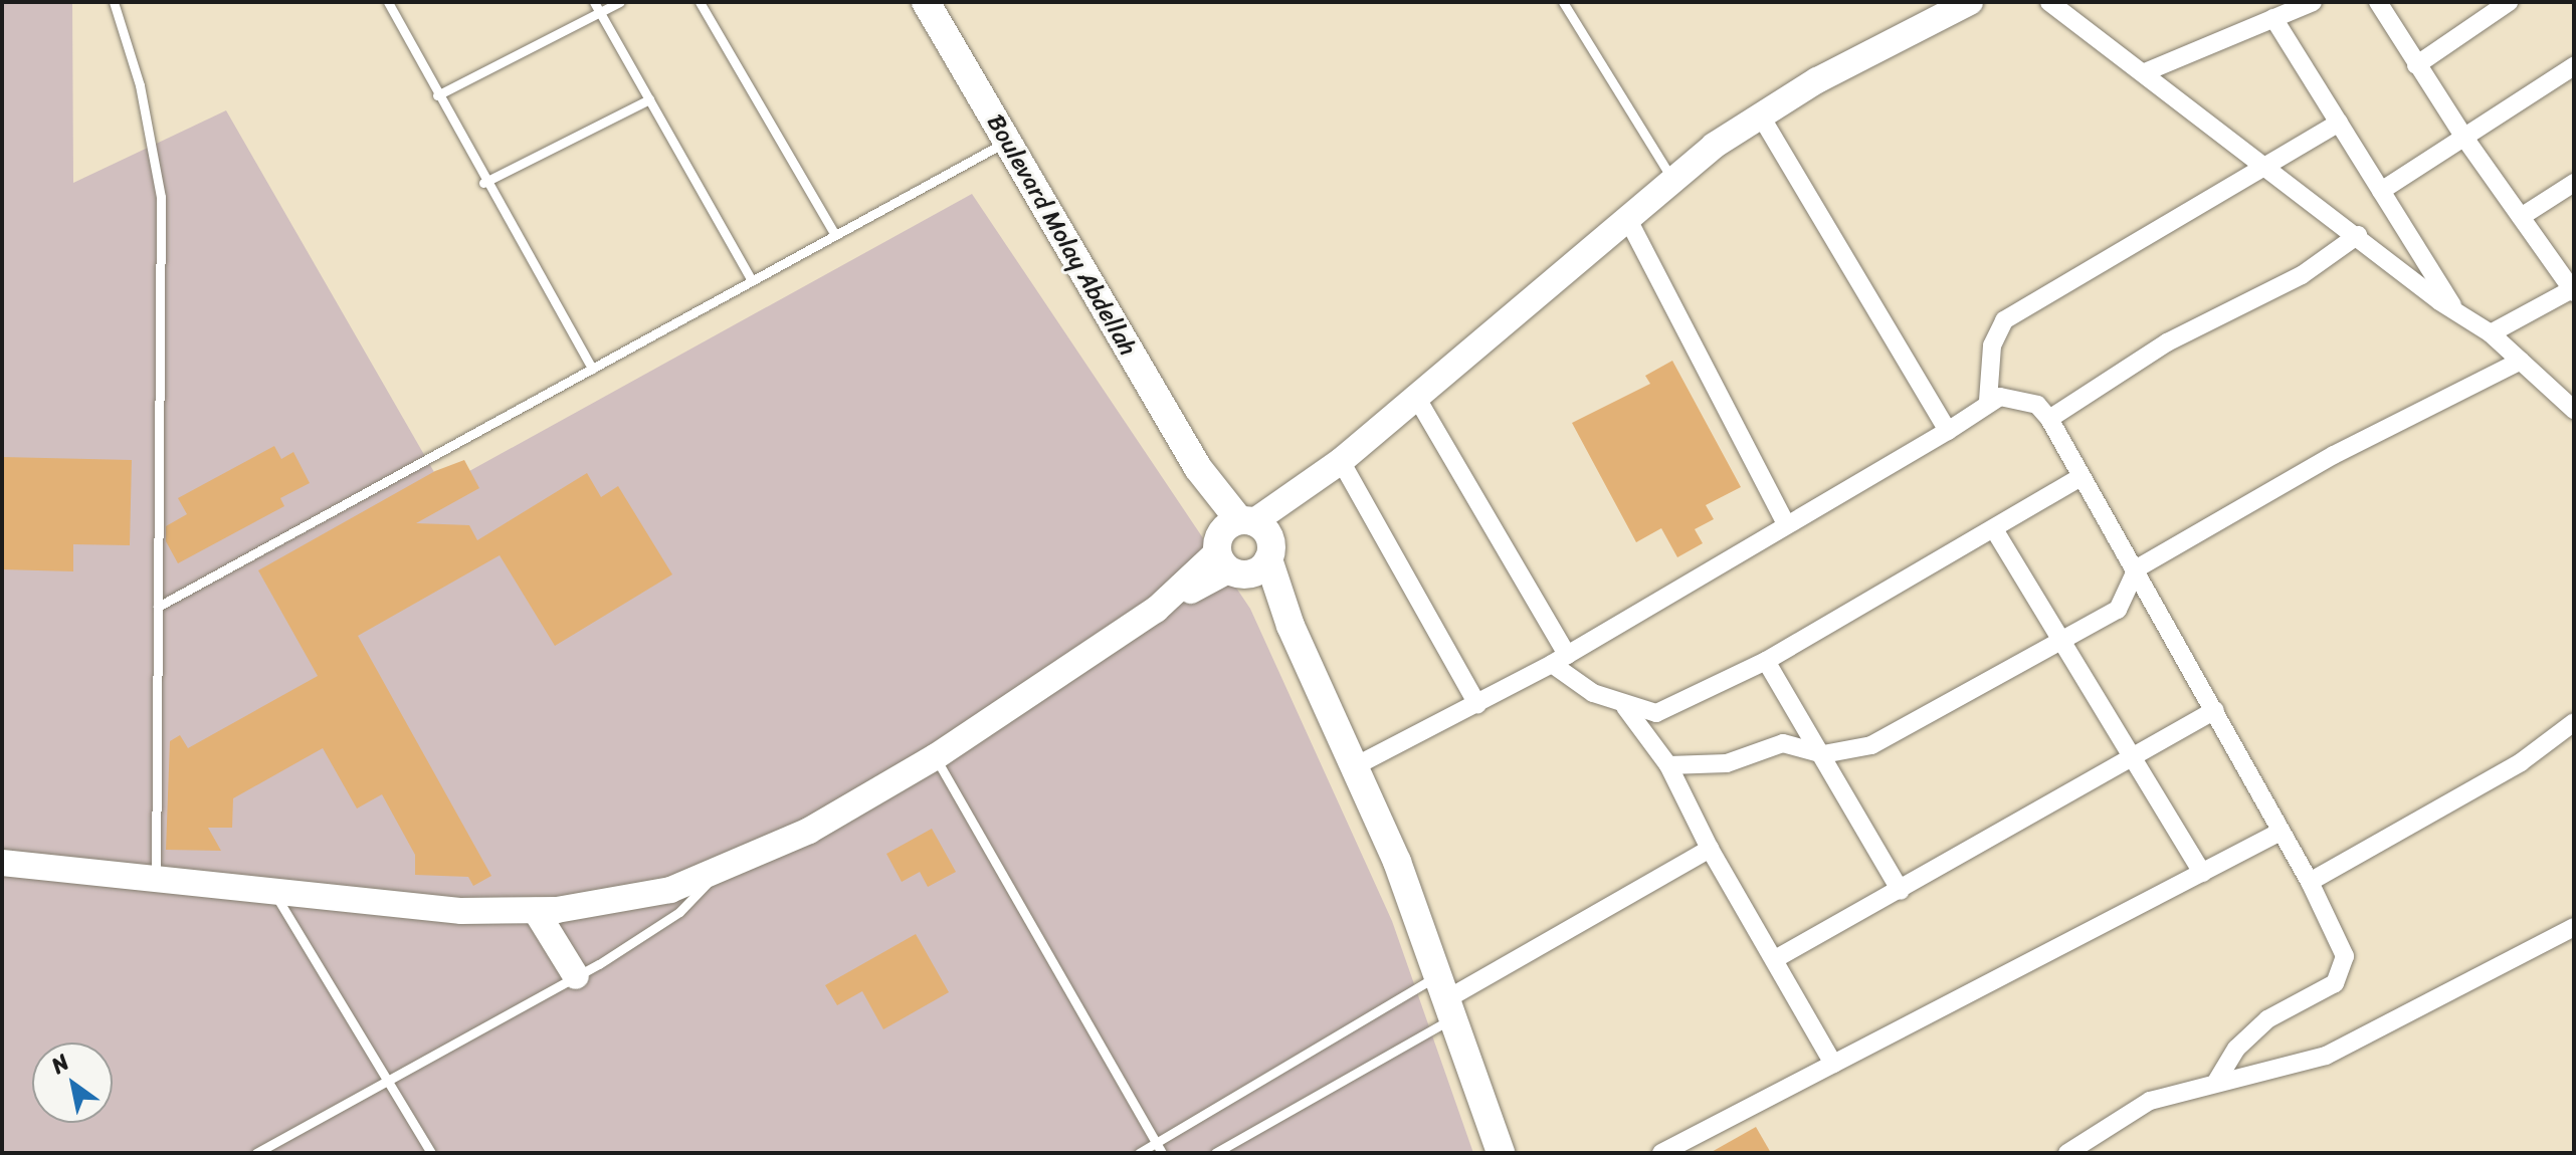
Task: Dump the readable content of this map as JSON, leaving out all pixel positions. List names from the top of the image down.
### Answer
{
  "streets": {
    "main road": ["Boulevard Molay Abdellah"]
  },
  "north": "top left"
}
